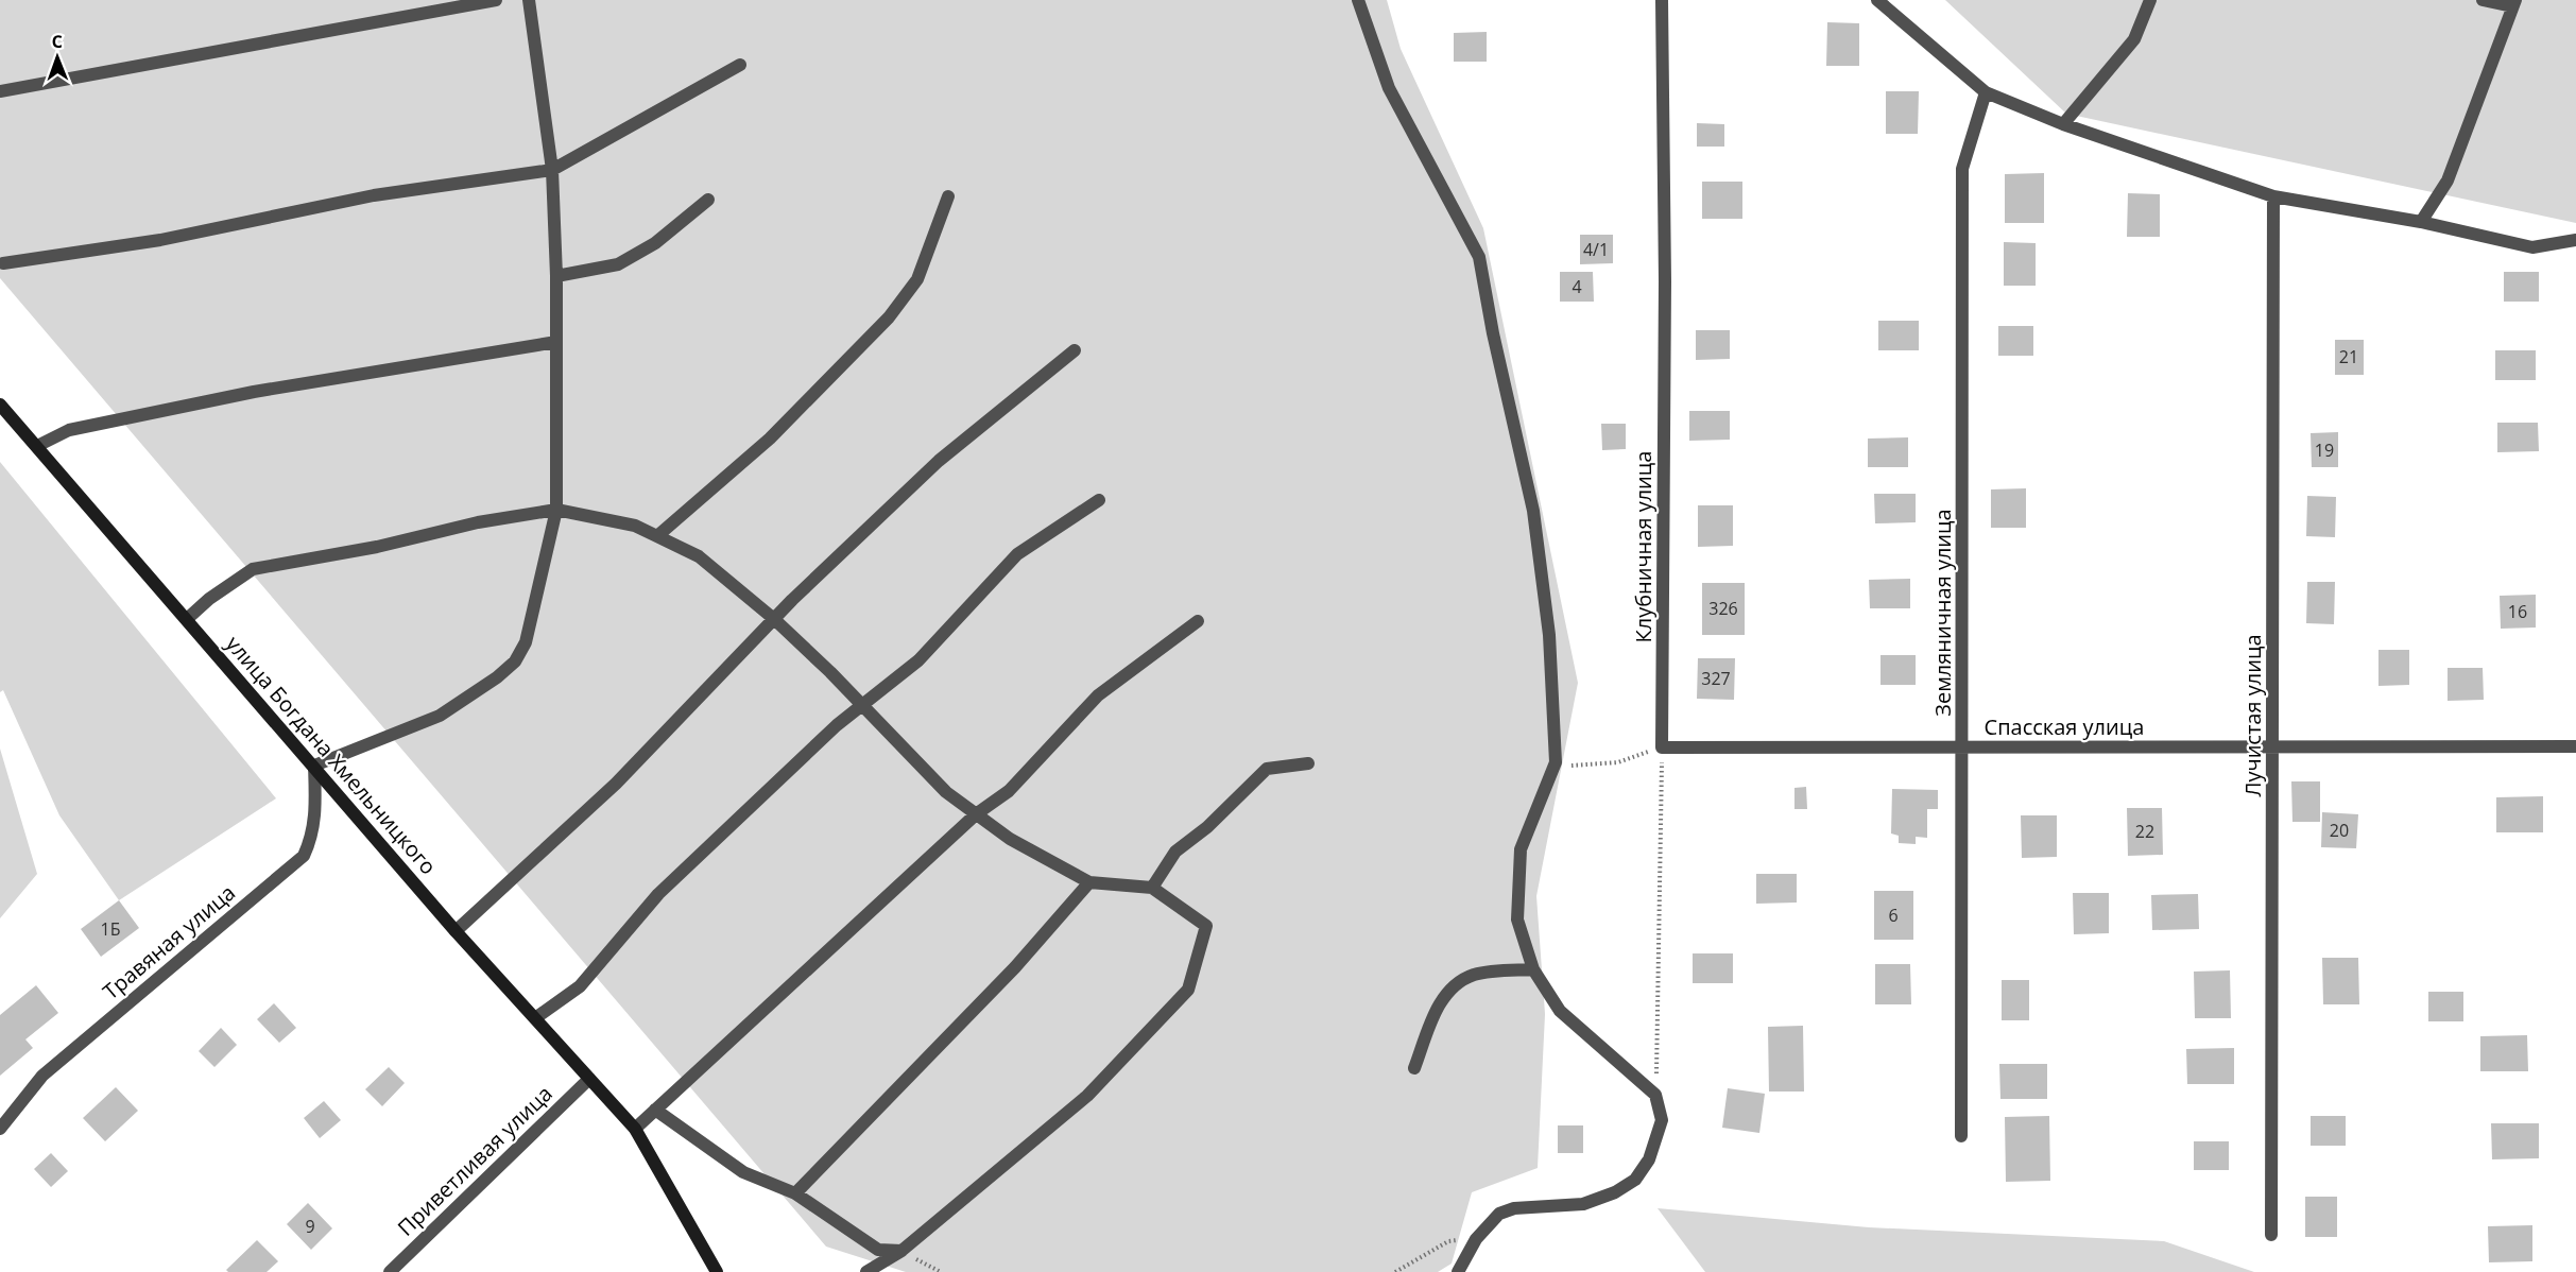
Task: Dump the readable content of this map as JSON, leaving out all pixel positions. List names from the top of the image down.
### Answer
{
  "streets": {
    "street": [
      "Клубничная улица",
      "Земляничная улица",
      "Лучистая улица",
      "Спасская улица",
      "улица Богдана Хмельницкого",
      "Травяная улица",
      "Приветливая улица"
    ]
  },
  "crossings": [
    ["Клубничная улица", "Спасская улица"],
    ["Земляничная улица", "Спасская улица"],
    ["Лучистая улица", "Спасская улица"],
    ["улица Богдана Хмельницкого", "Травяная улица"],
    ["улица Богдана Хмельницкого", "Приветливая улица"]
  ],
  "house_numbers": [
    "4/1",
    "4",
    "21",
    "19",
    "326",
    "16",
    "327",
    "20",
    "22",
    "6",
    "1Б",
    "9"
  ],
  "north": "top"
}
